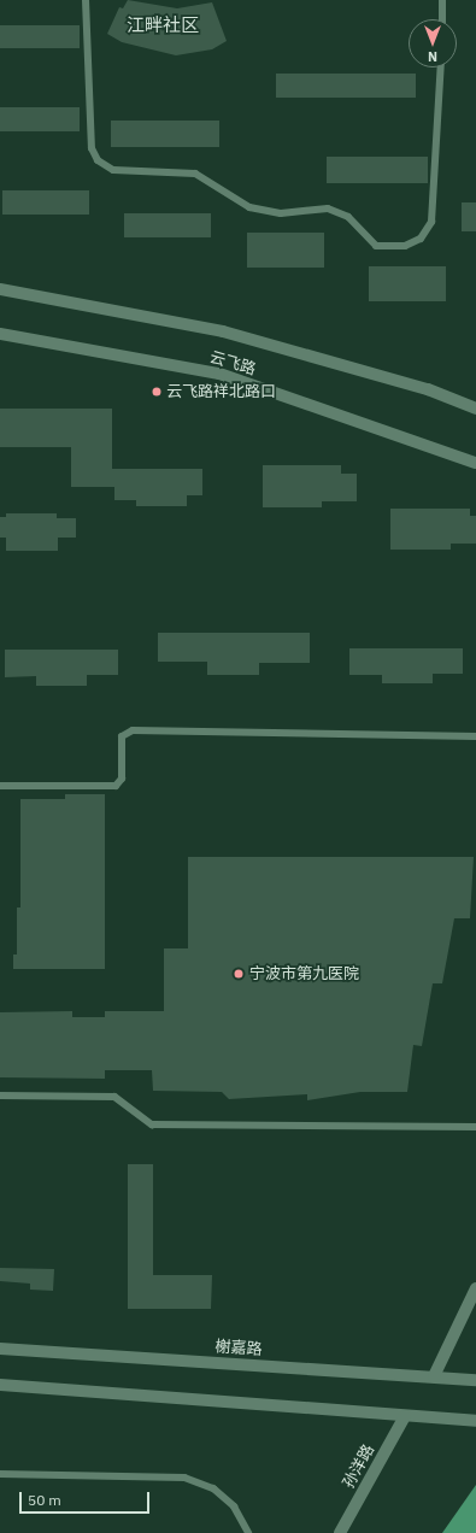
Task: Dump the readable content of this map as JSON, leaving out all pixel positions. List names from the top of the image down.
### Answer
{
  "streets": {
    "main road": ["云飞路", "榭嘉路", "孙洋路"]
  },
  "districts": ["江畔社区"],
  "places": ["云飞路祥北路口", "宁波市第九医院"],
  "scale_bar": "50 m",
  "north": "bottom"
}
